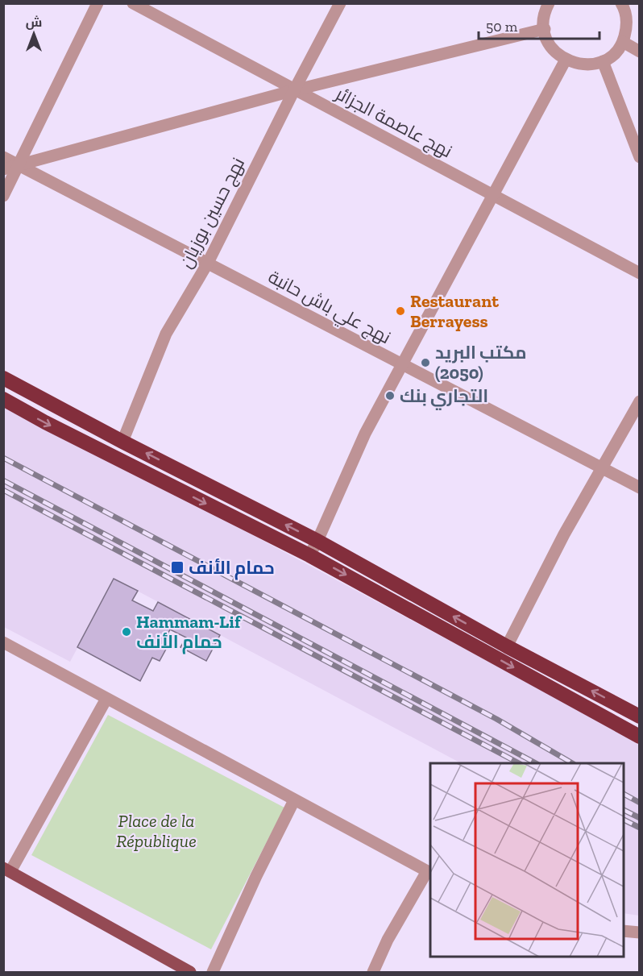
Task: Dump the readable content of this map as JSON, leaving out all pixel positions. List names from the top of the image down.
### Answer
{
  "streets": {
    "street": ["نهج عاصمة الجزائر", "نهج حسين بوزيان", "نهج علي باش حانبة"]
  },
  "crossings": [
    ["نهج عاصمة الجزائر", "نهج حسين بوزيان"],
    ["نهج حسين بوزيان", "نهج علي باش حانبة"]
  ],
  "parks": ["Place de la République"],
  "places": {
    "other": [
      "Restaurant Berrayess",
      "مكتب البريد (2050)",
      "التجاري بنك",
      "Hammam-Lif حمام الأنف"
    ],
    "transit": ["حمام الأنف"]
  },
  "scale_bar": "50 m",
  "north": "top"
}
